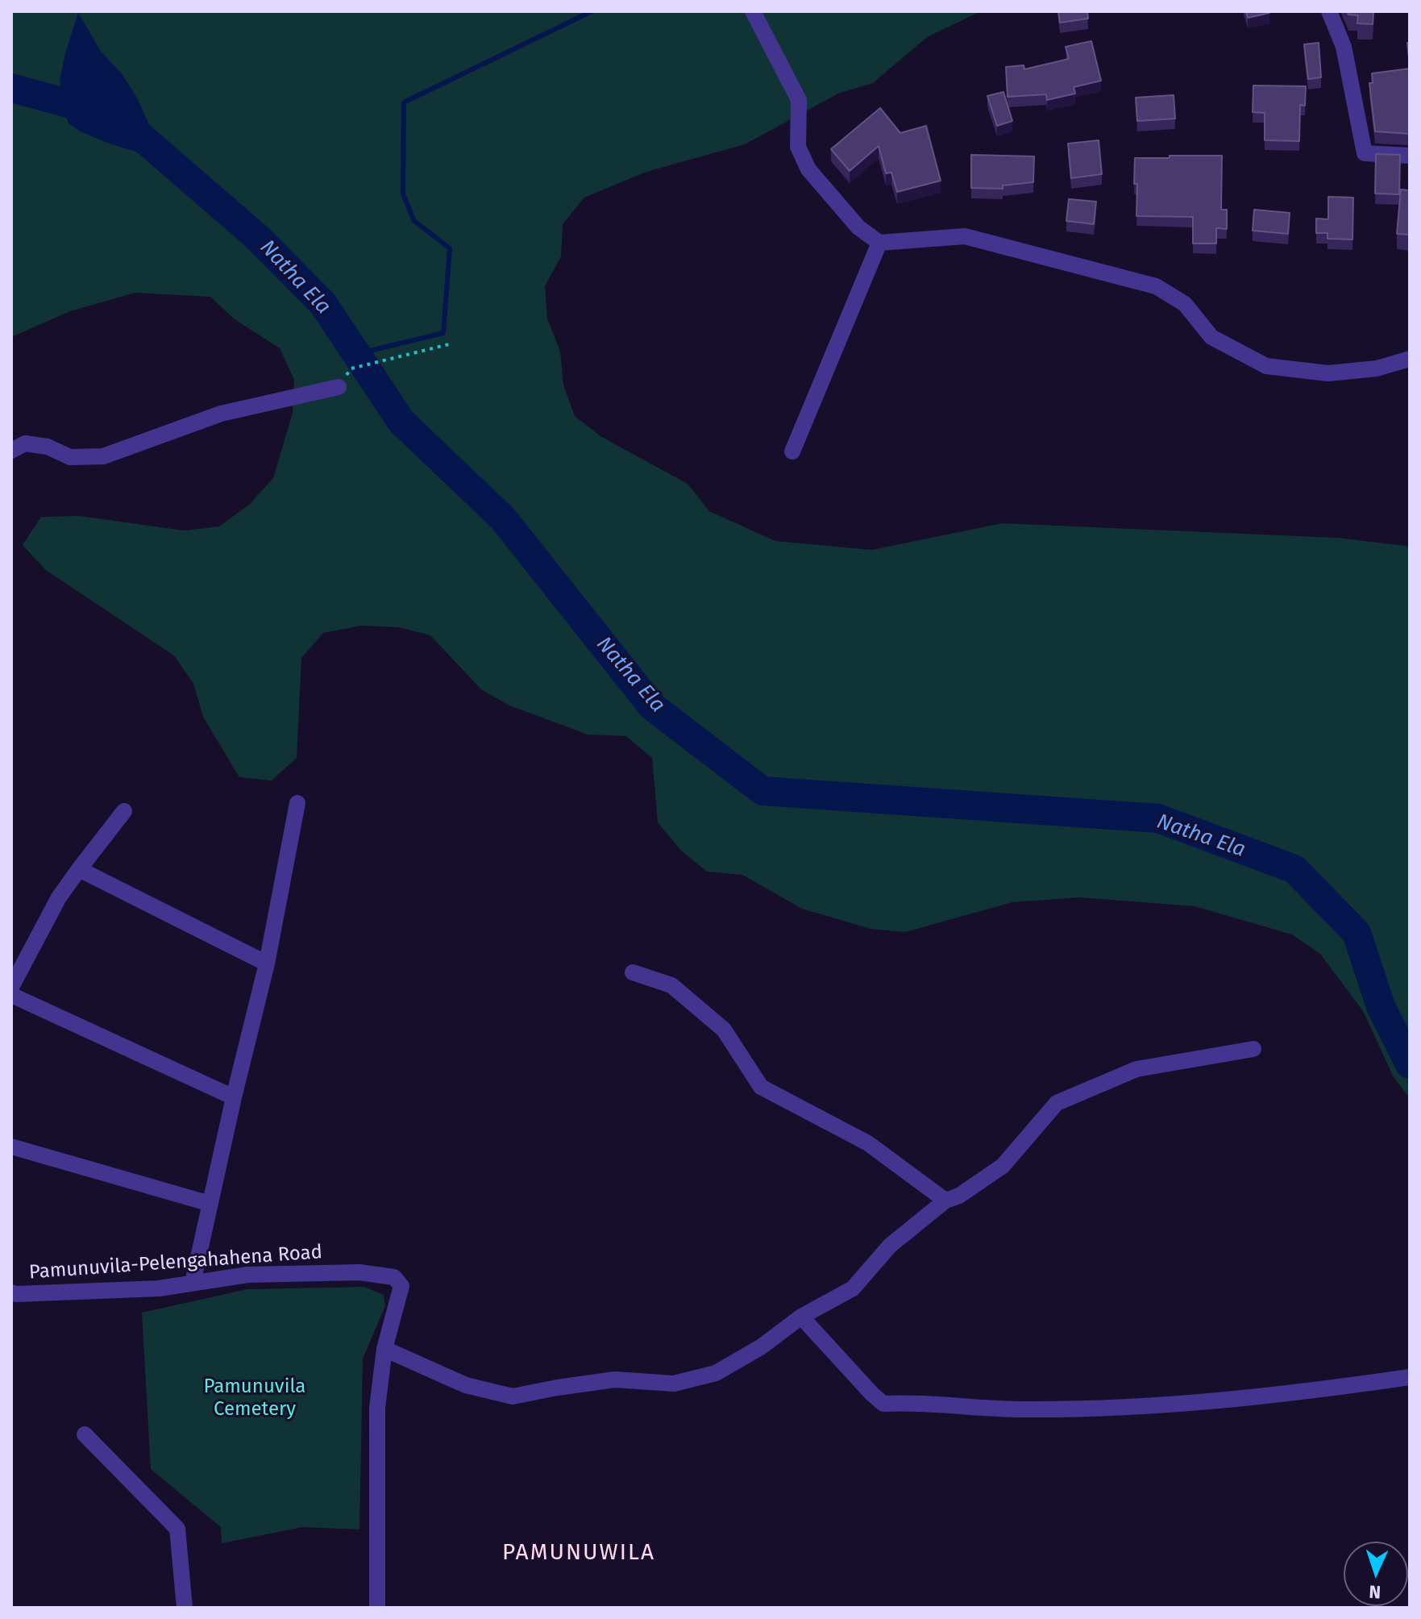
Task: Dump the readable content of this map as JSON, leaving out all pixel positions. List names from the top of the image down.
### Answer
{
  "streets": {
    "street": ["Pamunuvila-Pelengahahena Road"]
  },
  "districts": ["PAMUNUWILA"],
  "water": ["Natha Ela"],
  "parks": ["Pamunuvila Cemetery"],
  "north": "bottom"
}
